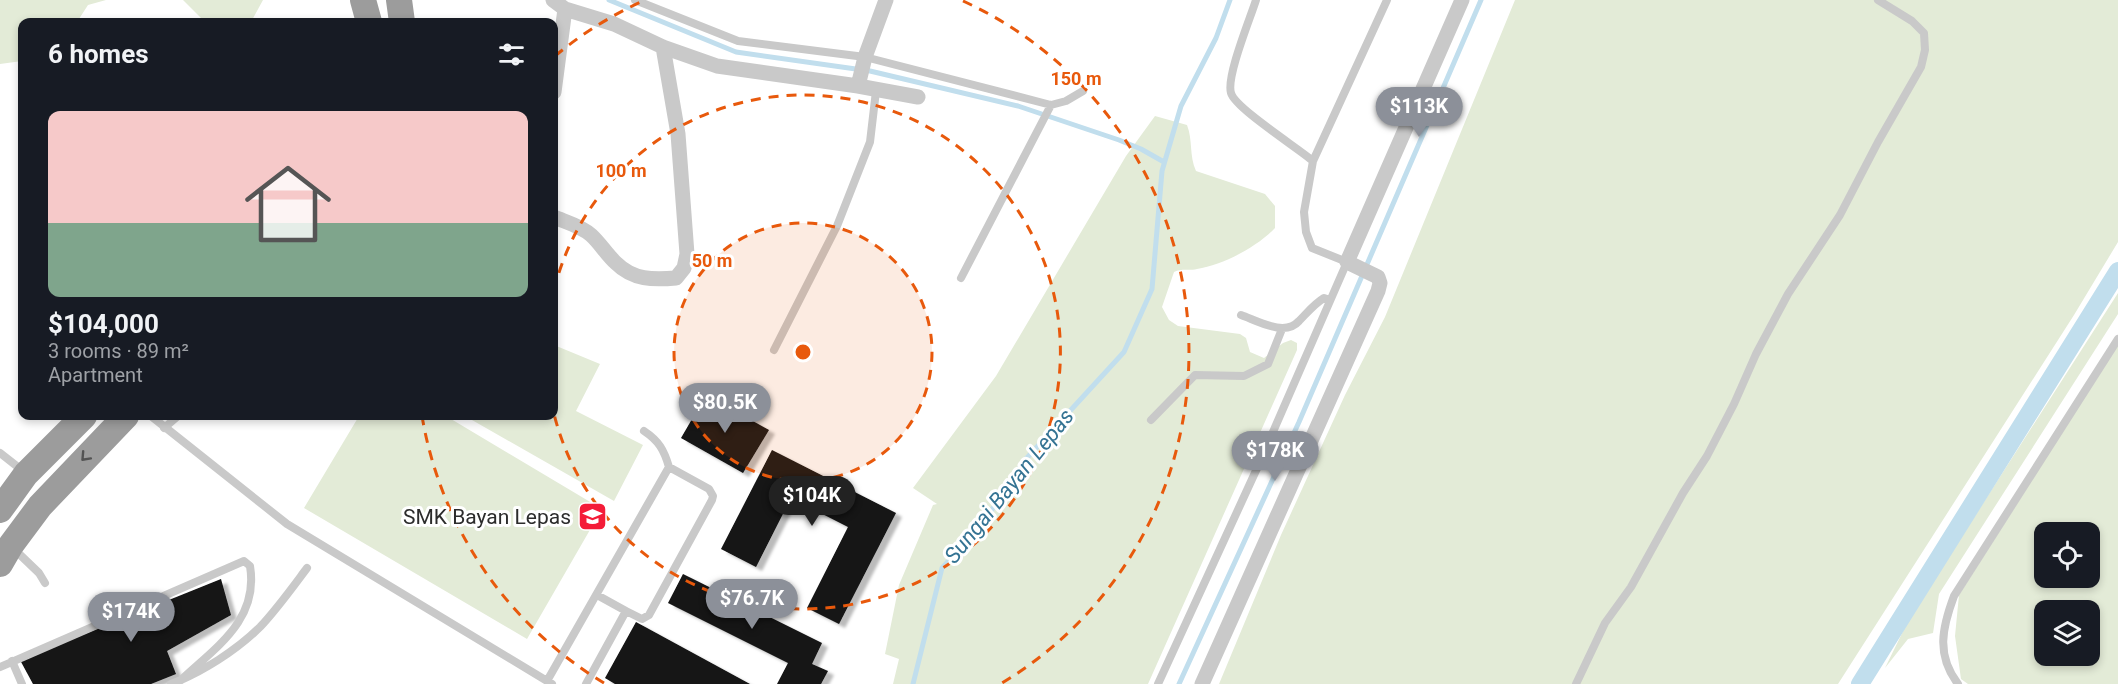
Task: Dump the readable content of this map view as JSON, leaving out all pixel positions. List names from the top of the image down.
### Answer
{
  "water": ["Sungai Bayan Lepas"],
  "places": {
    "school or university": ["SMK Bayan Lepas"]
  },
  "page": {
    "heading": "6 homes",
    "price": [
      "$113K",
      "$80.5K",
      "$178K",
      "$104K",
      "$76.7K",
      "$174K"
    ],
    "list": [
      {
        "name": "$104,000",
        "note": "3 rooms · 89 m² · Apartment"
      }
    ]
  },
  "rings": ["150 m", "100 m", "50 m"]
}
